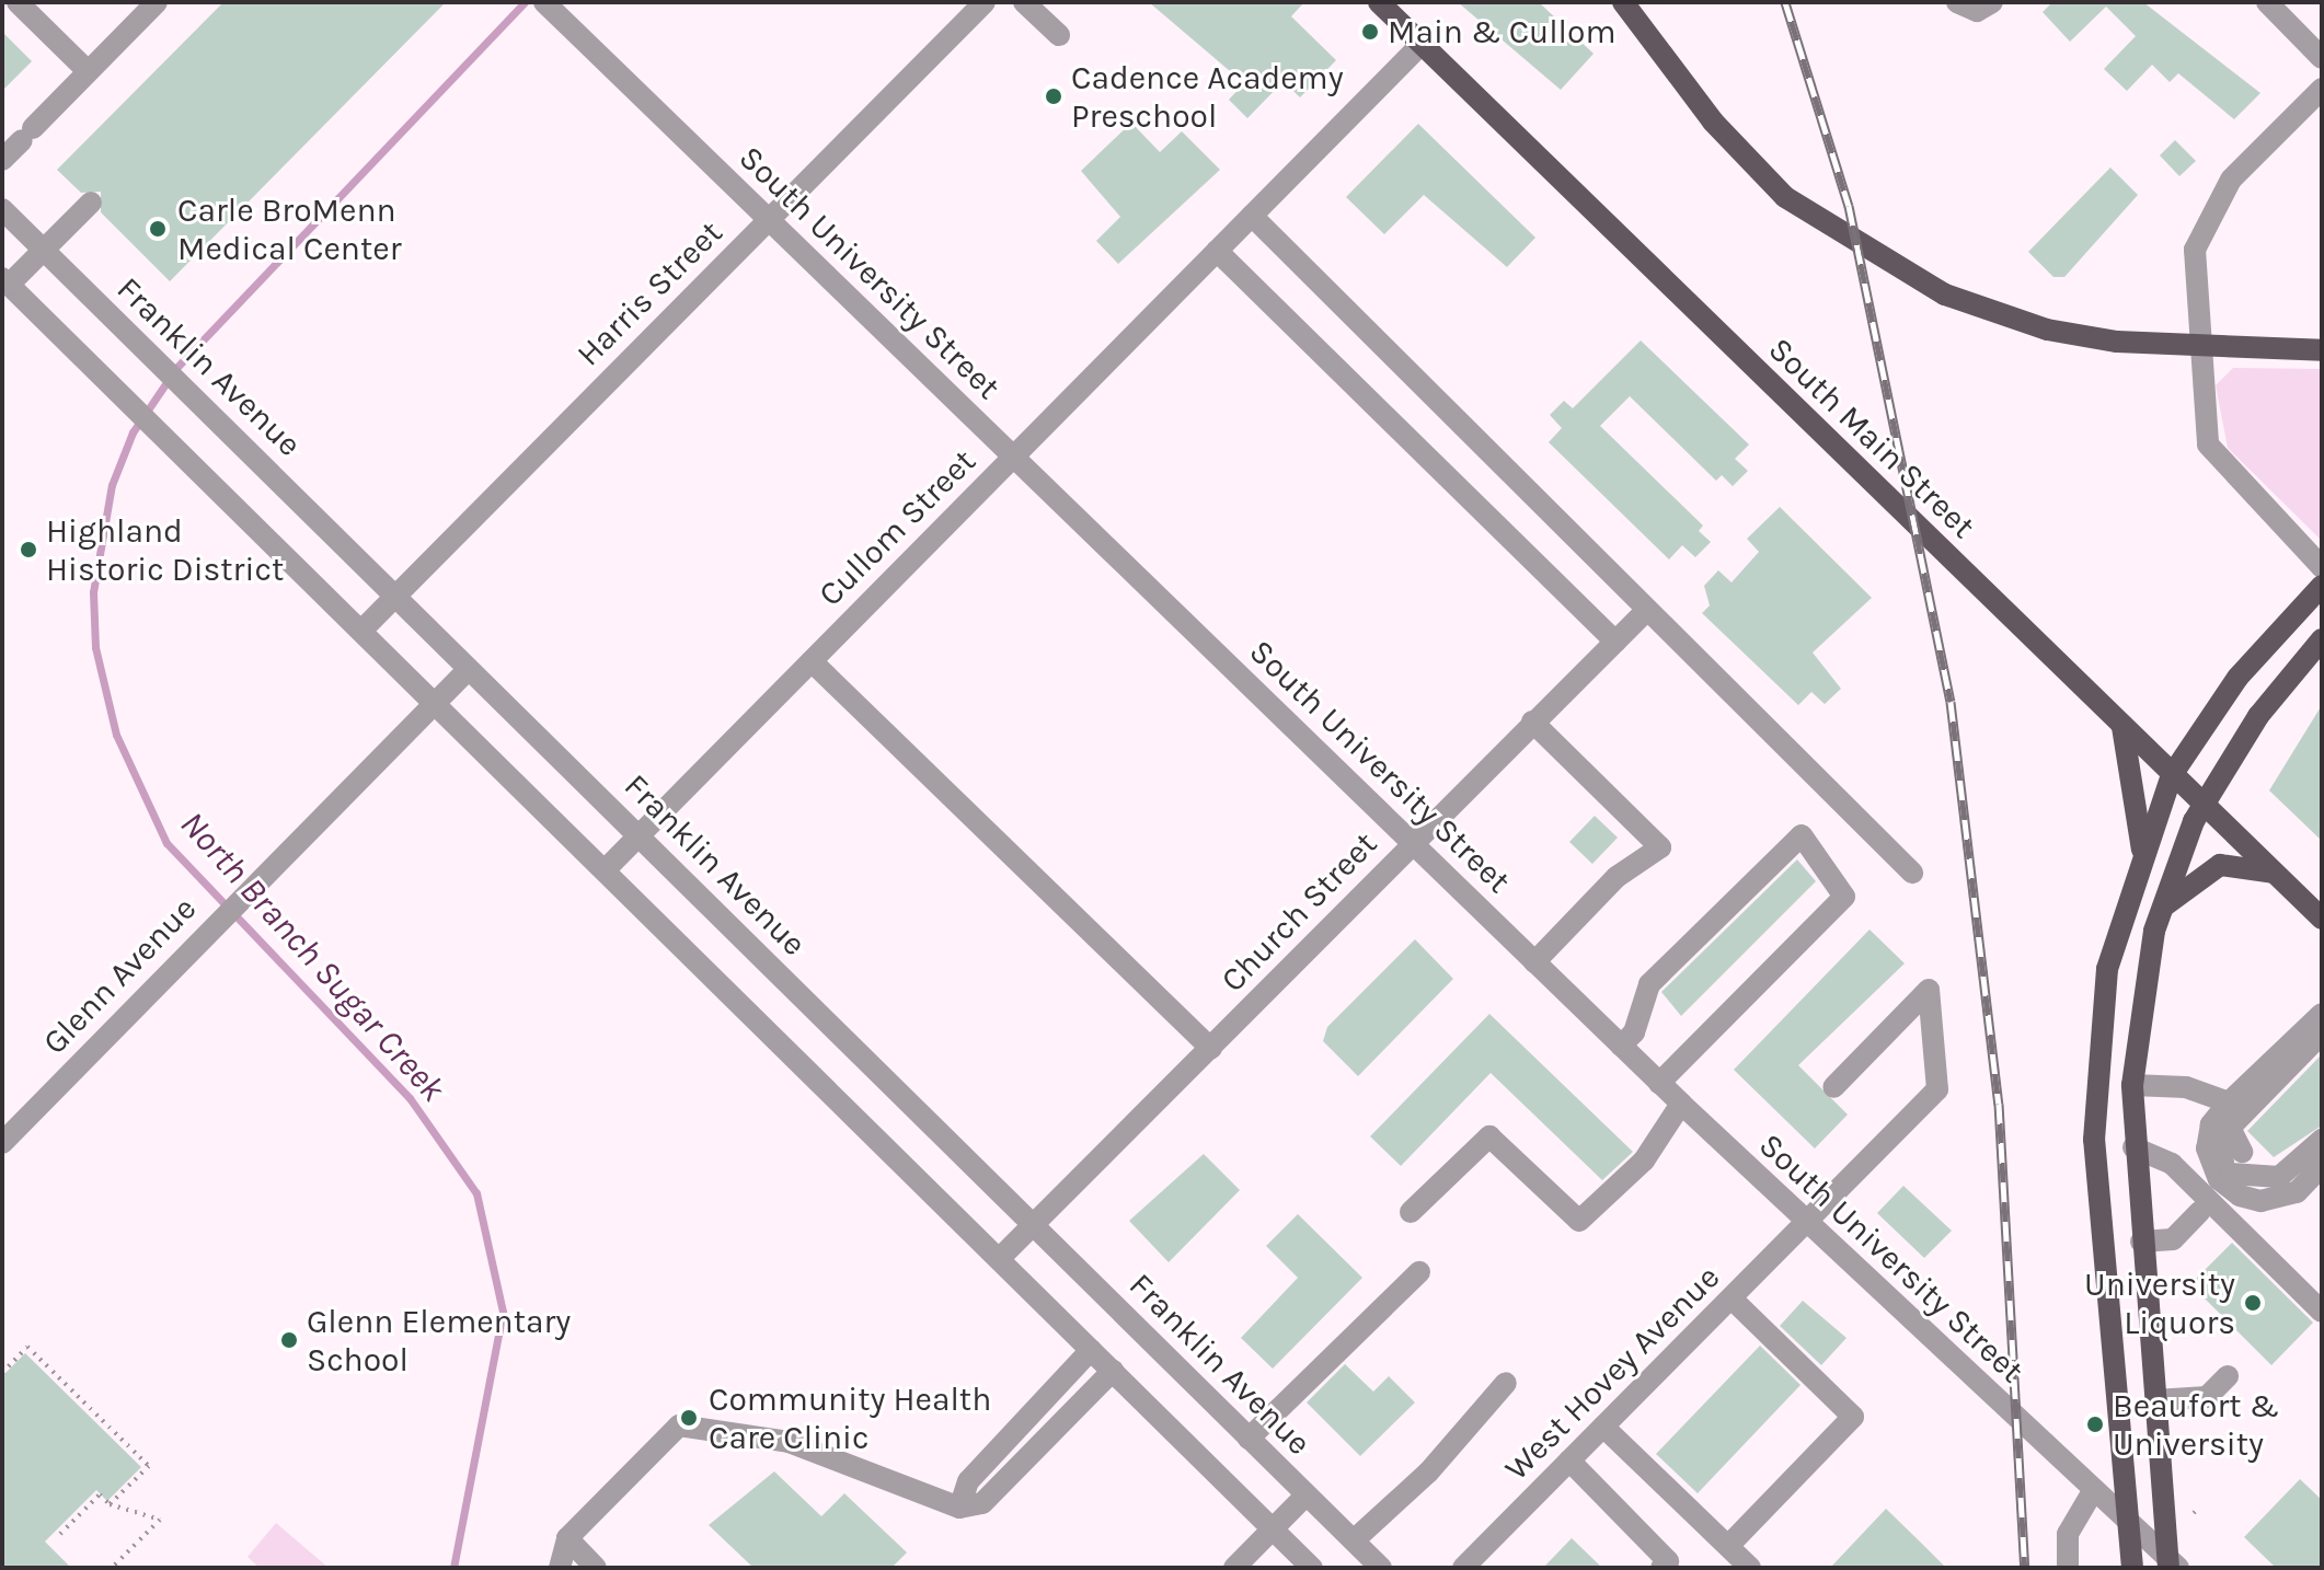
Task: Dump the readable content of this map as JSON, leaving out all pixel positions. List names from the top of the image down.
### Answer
{
  "streets": {
    "main road": ["South Main Street"],
    "street": [
      "South University Street",
      "Harris Street",
      "Franklin Avenue",
      "Cullom Street",
      "Church Street",
      "Glenn Avenue",
      "West Hovey Avenue"
    ]
  },
  "crossings": [
    ["South University Street", "Harris Street"],
    ["South University Street", "Cullom Street"],
    ["South University Street", "Church Street"],
    ["South University Street", "West Hovey Avenue"],
    ["Harris Street", "Franklin Avenue"],
    ["Franklin Avenue", "Cullom Street"],
    ["Franklin Avenue", "Church Street"],
    ["Franklin Avenue", "Glenn Avenue"],
    ["South Main Street", "Cullom Street"]
  ],
  "water": ["North Branch Sugar Creek"],
  "places": [
    "Main & Cullom",
    "Cadence Academy Preschool",
    "Carle BroMenn Medical Center",
    "Highland Historic District",
    "University Liquors",
    "Glenn Elementary School",
    "Community Health Care Clinic",
    "Beaufort & University"
  ]
}
